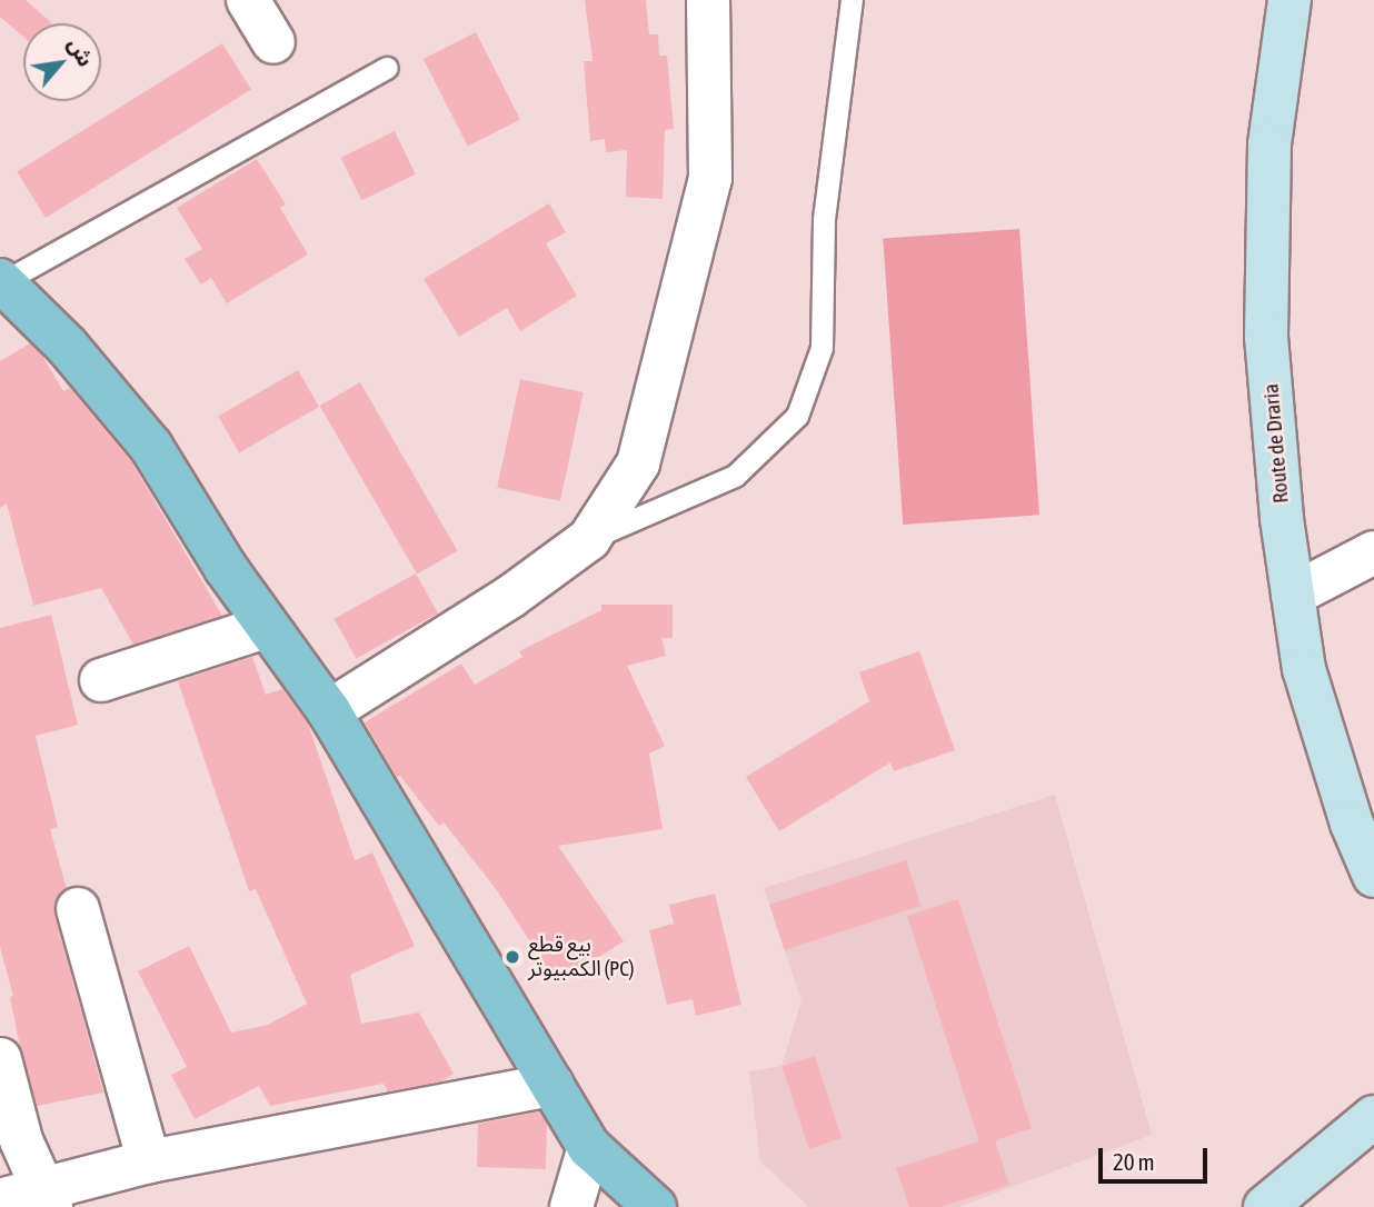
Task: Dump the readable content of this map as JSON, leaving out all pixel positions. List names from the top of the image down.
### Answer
{
  "streets": {
    "main road": ["Route de Draria"]
  },
  "places": ["بيع قطع الكمبيوتر (PC)"],
  "scale_bar": "20 m",
  "north": "top right"
}
